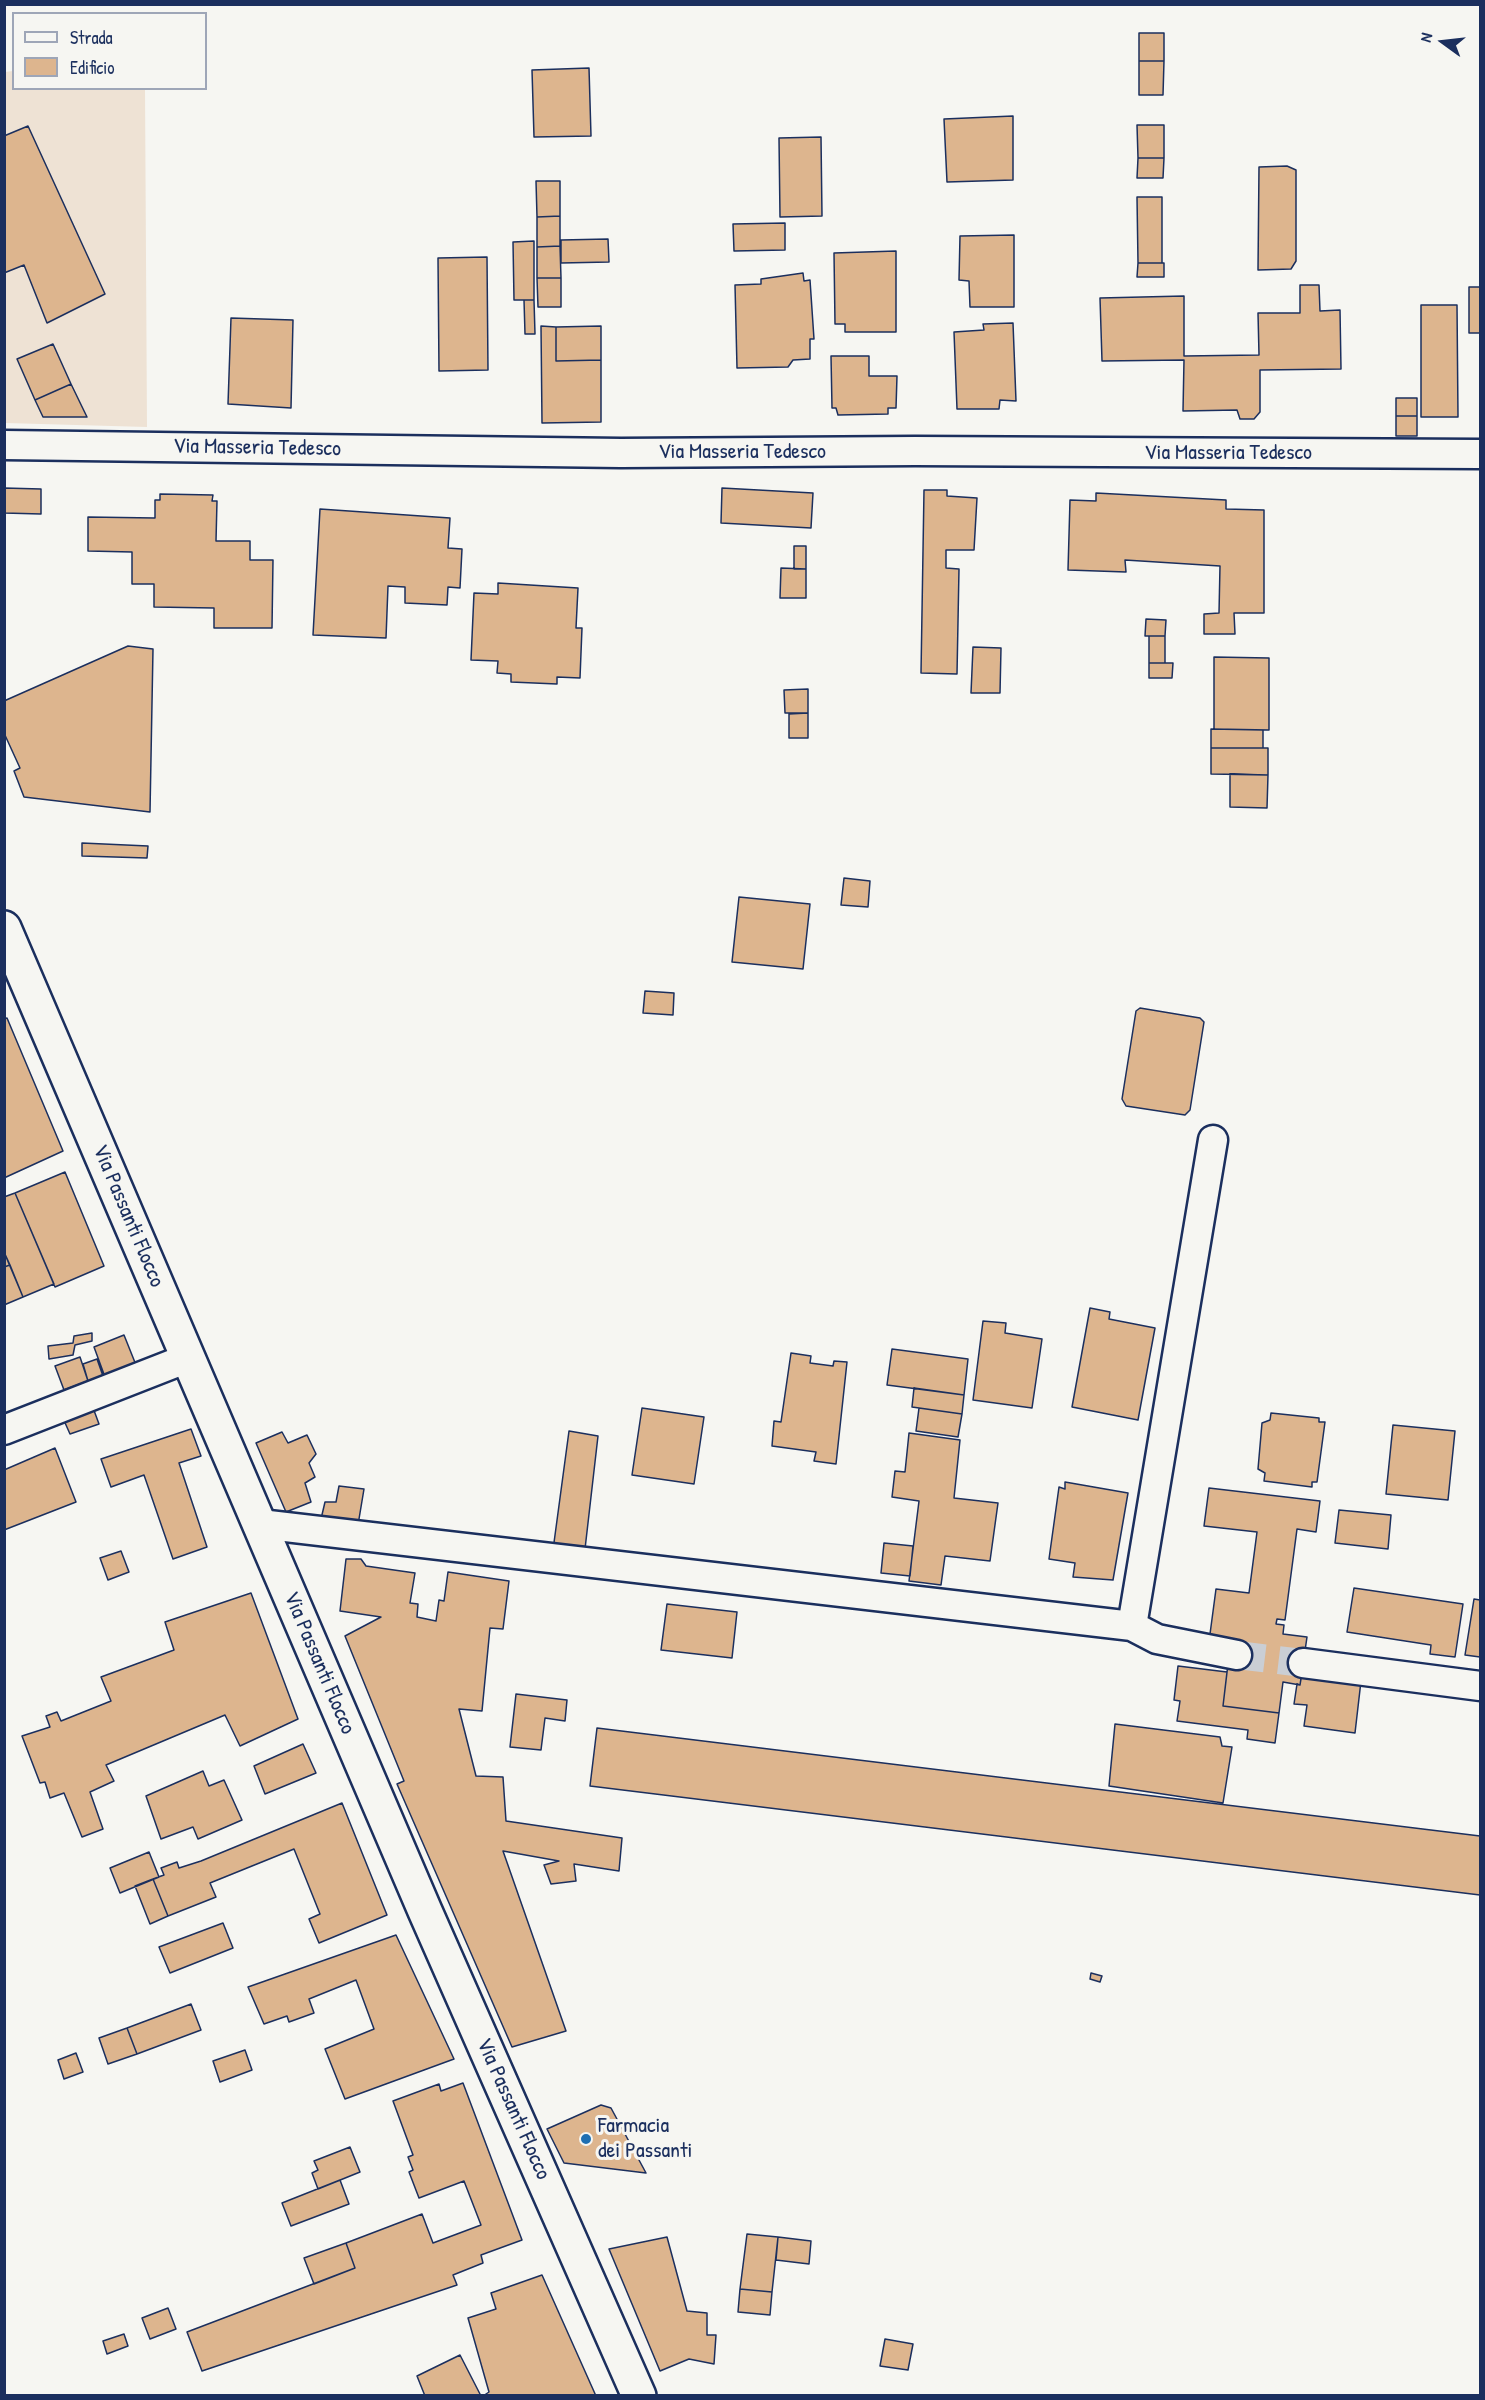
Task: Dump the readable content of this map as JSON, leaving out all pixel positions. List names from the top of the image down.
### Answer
{
  "streets": {
    "main road": ["Via Passanti Flocco"],
    "street": ["Via Masseria Tedesco"]
  },
  "places": ["Farmacia dei Passanti"],
  "legend": ["Strada", "Edificio"],
  "north": "left"
}
